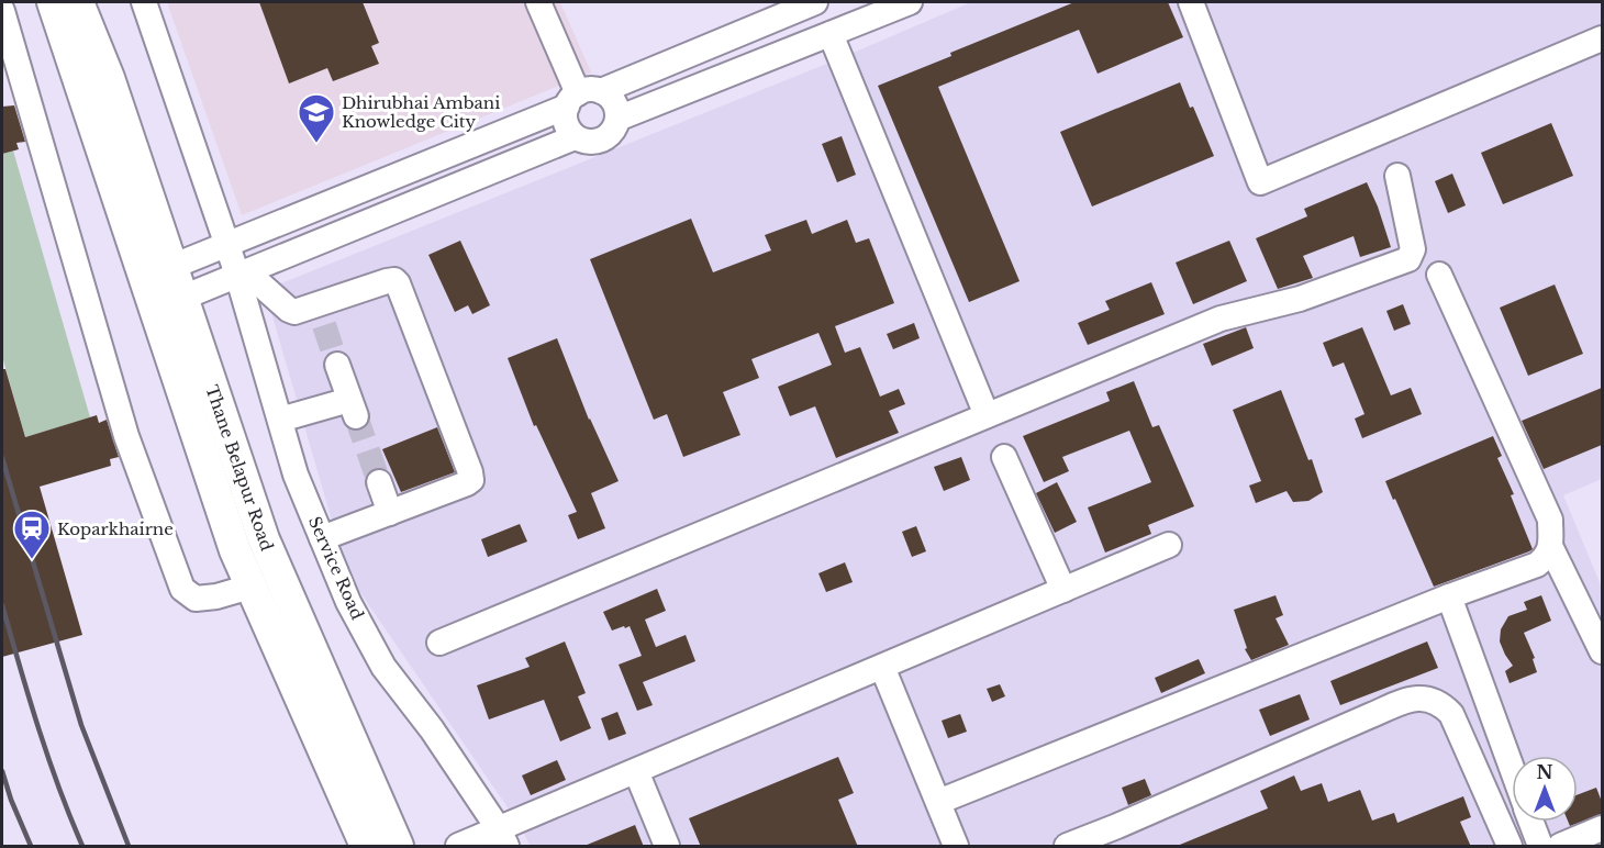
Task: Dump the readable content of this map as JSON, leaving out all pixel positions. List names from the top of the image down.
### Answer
{
  "streets": {
    "main road": ["Thane Belapur Road"],
    "street": ["Service Road"]
  },
  "places": {
    "school or university": ["Dhirubhai Ambani Knowledge City"],
    "station": ["Koparkhairne"]
  },
  "north": "top"
}
